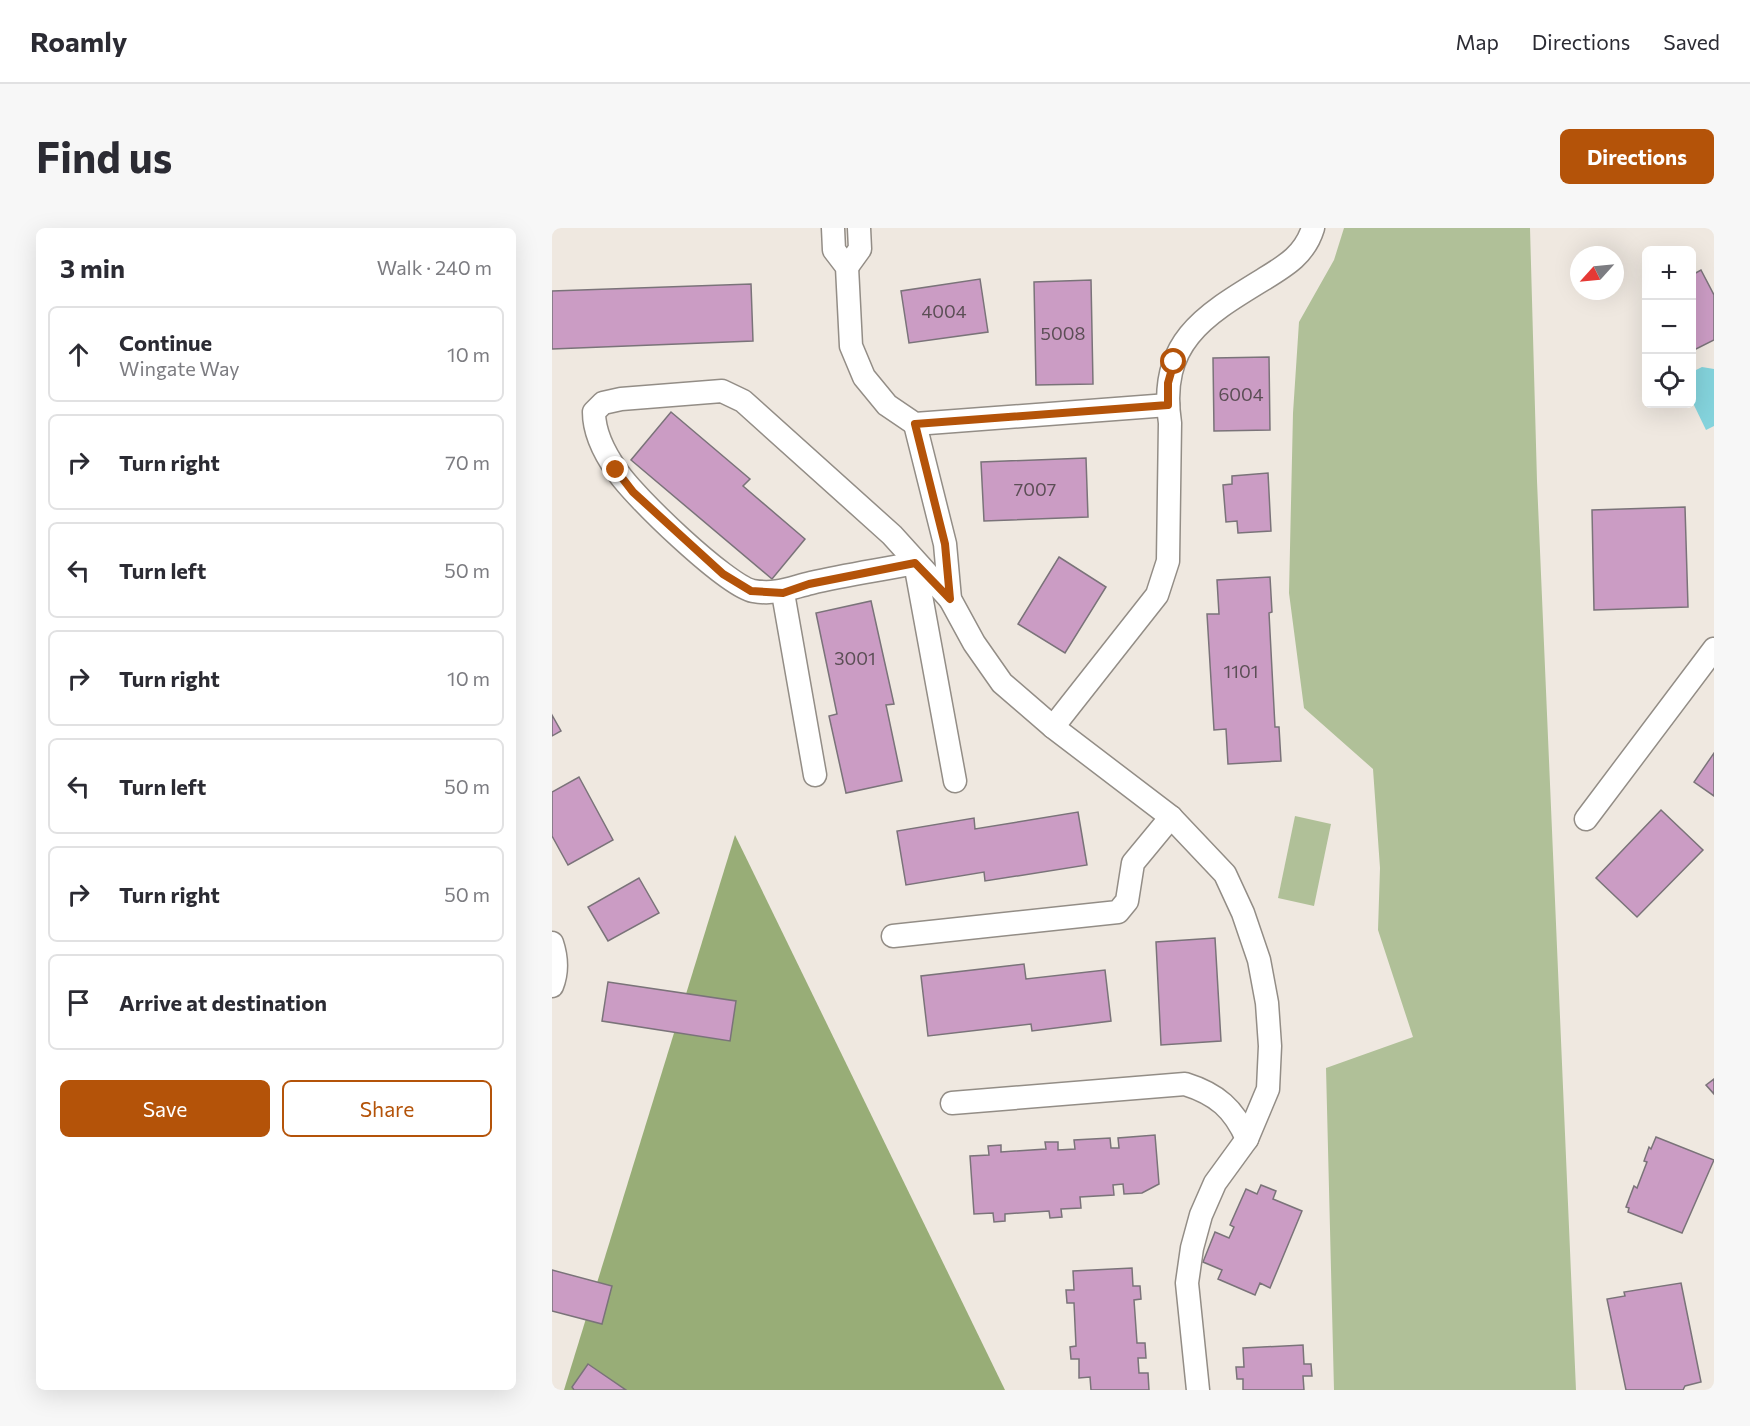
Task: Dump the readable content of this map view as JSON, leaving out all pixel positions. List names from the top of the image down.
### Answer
{
  "house_numbers": [
    "4004",
    "5008",
    "6004",
    "7007",
    "3001",
    "1101"
  ],
  "north": "bottom left",
  "page": {
    "header": "Roamly",
    "nav": ["Map", "Directions", "Saved"],
    "buttons": [
      "Directions",
      ["Save", "Share"]
    ],
    "title": "Find us",
    "heading": ["3 min", "Walk · 240 m"],
    "map_buttons": ["+", "−"],
    "list": [
      ["Continue", "Wingate Way", "10 m"],
      ["Turn right", "70 m"],
      ["Turn left", "50 m"],
      ["Turn right", "10 m"],
      ["Turn left", "50 m"],
      ["Turn right", "50 m"],
      "Arrive at destination"
    ]
  }
}
